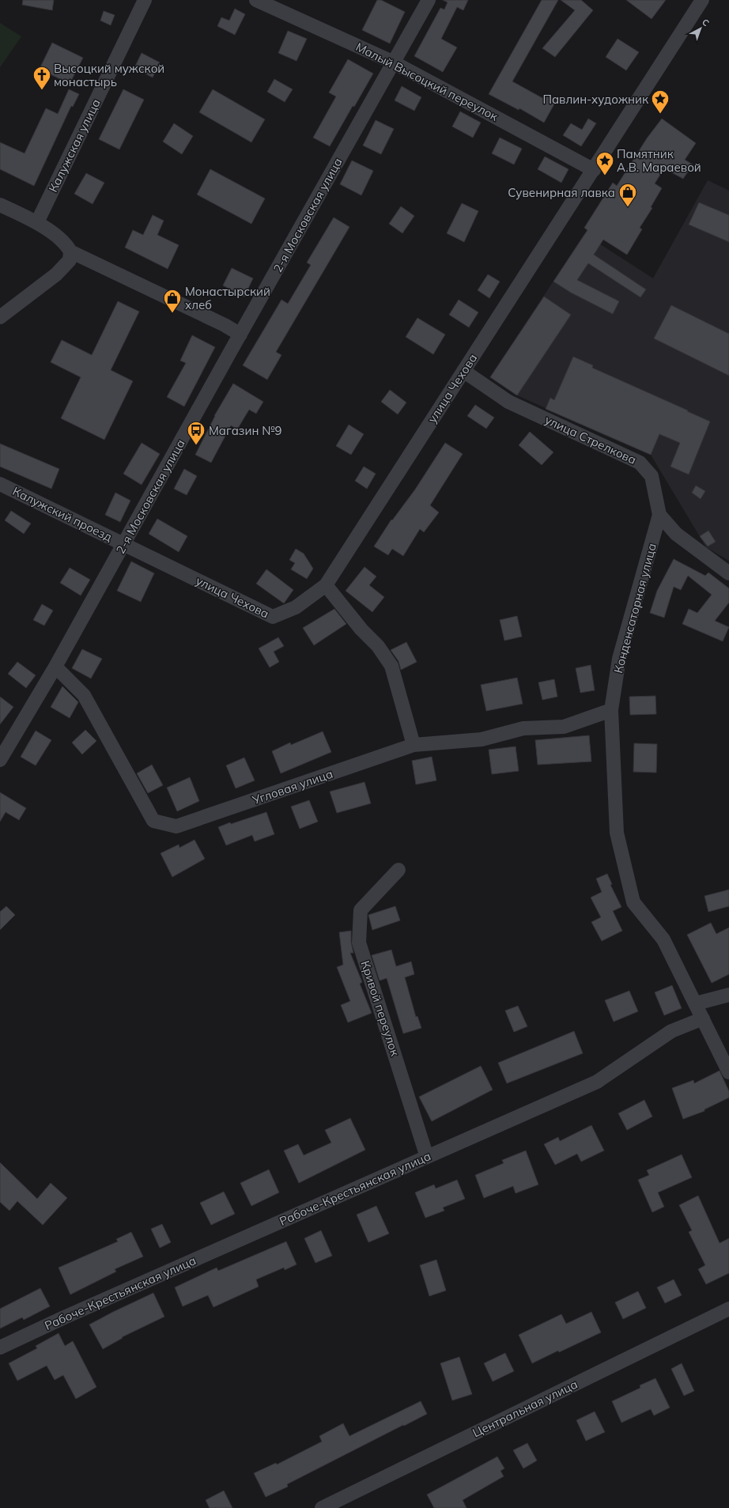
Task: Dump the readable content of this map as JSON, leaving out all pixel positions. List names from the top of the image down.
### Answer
{
  "streets": {
    "street": [
      "Малый Высоцкий переулок",
      "Калужская улица",
      "2-я Московская улица",
      "улица Чехова",
      "улица Стрелкова",
      "Калужский проезд",
      "Конденсаторная улица",
      "Угловая улица",
      "Кривой переулок",
      "Рабоче-Крестьянская улица",
      "Центральная улица"
    ]
  },
  "crossings": [
    ["Малый Высоцкий переулок", "2-я Московская улица"],
    ["Малый Высоцкий переулок", "улица Чехова"],
    ["2-я Московская улица", "улица Чехова"],
    ["2-я Московская улица", "Калужский проезд"],
    ["2-я Московская улица", "Угловая улица"],
    ["улица Чехова", "улица Стрелкова"],
    ["улица Чехова", "Калужский проезд"],
    ["улица Стрелкова", "Конденсаторная улица"],
    ["Конденсаторная улица", "Угловая улица"],
    ["Конденсаторная улица", "Рабоче-Крестьянская улица"],
    ["Кривой переулок", "Рабоче-Крестьянская улица"]
  ],
  "places": {
    "church": ["Высоцкий мужской монастырь"],
    "place": ["Павлин-художник", "Памятник А.В. Мараевой"],
    "shop": ["Сувенирная лавка", "Монастырский хлеб"],
    "bus stop": ["Магазин №9"]
  },
  "north": "top right"
}
